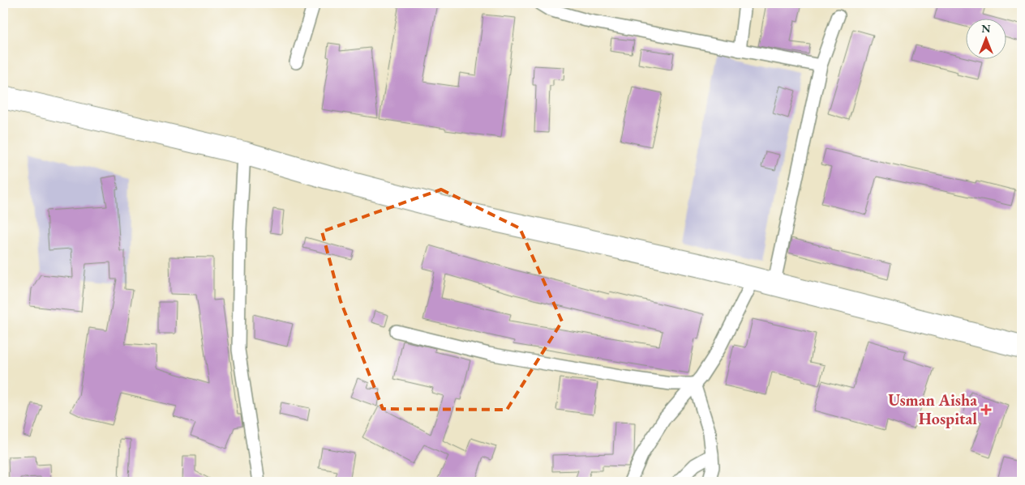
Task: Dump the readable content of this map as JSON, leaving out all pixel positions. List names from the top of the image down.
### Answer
{
  "places": {
    "health": ["Usman Aisha Hospital"]
  },
  "north": "top"
}
